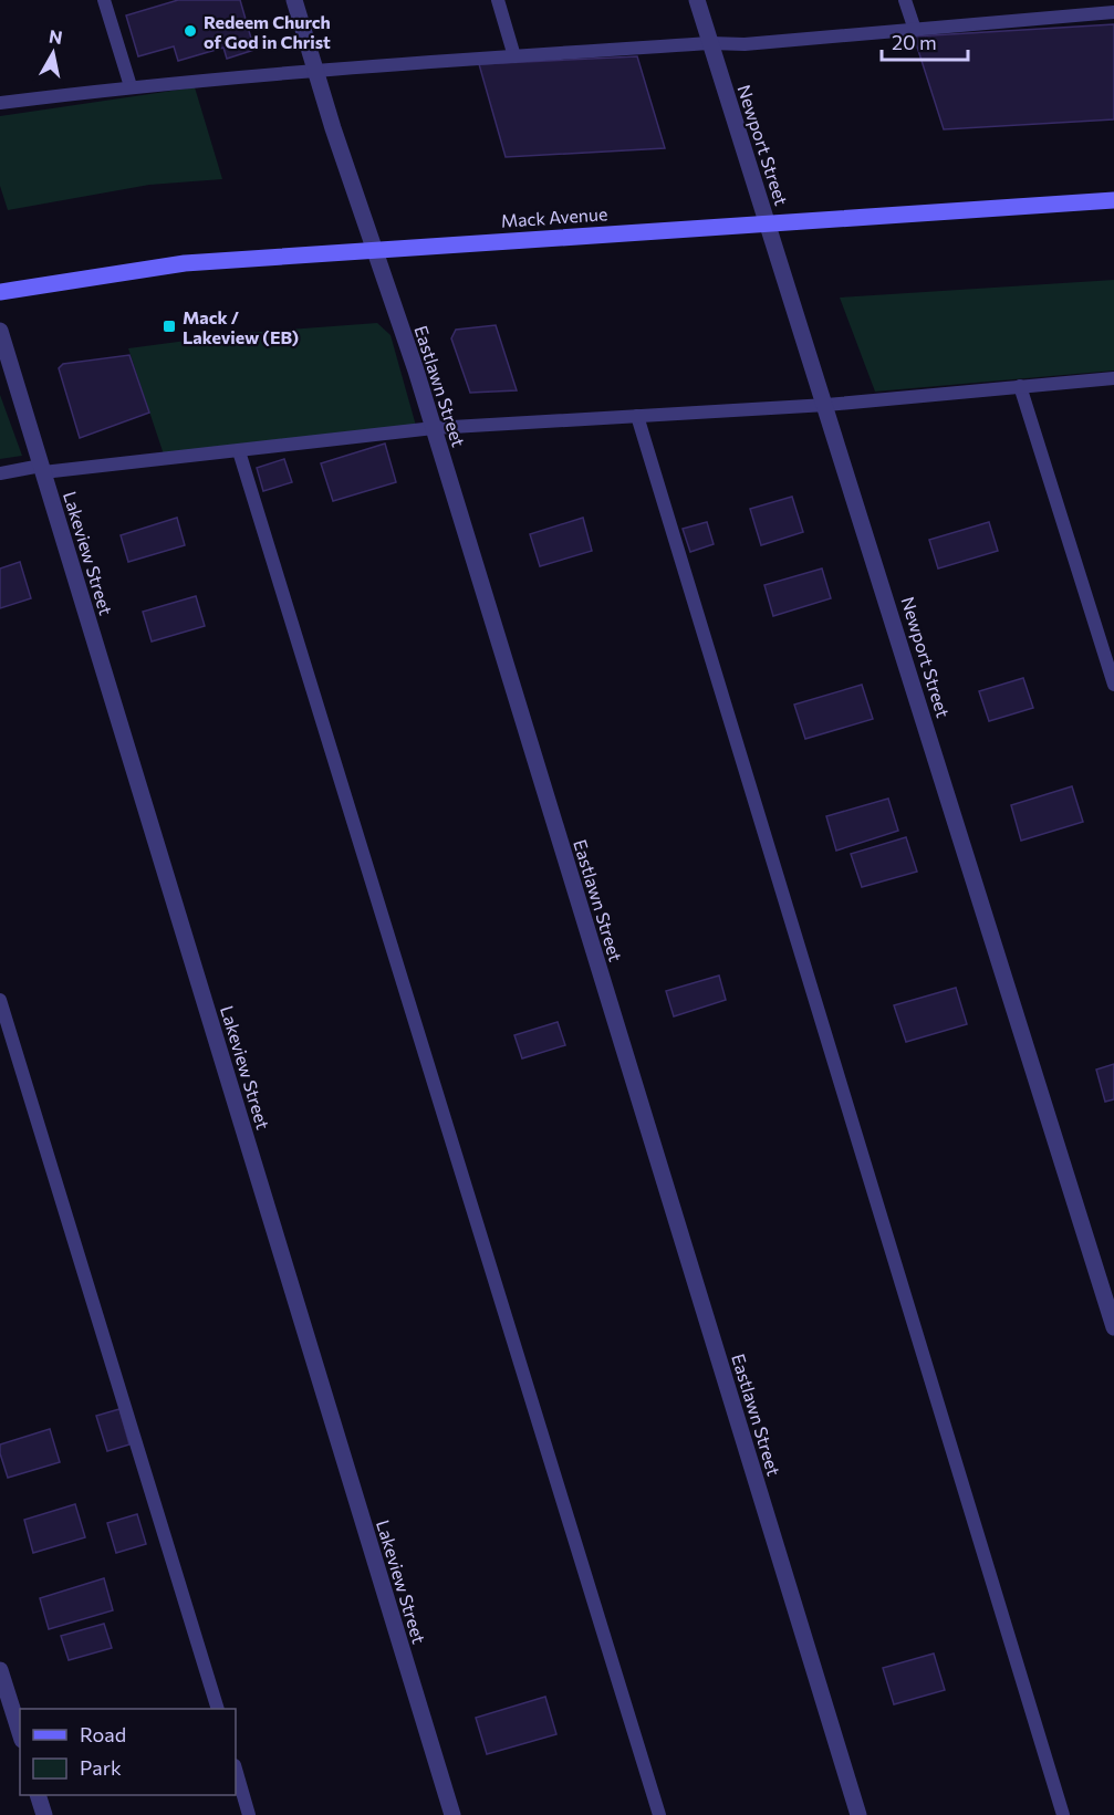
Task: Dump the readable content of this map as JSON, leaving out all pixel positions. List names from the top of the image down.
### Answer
{
  "streets": {
    "main road": ["Mack Avenue"],
    "street": ["Newport Street", "Eastlawn Street", "Lakeview Street"]
  },
  "crossings": [
    ["Newport Street", "Mack Avenue"],
    ["Mack Avenue", "Eastlawn Street"]
  ],
  "places": {
    "other": ["Redeem Church of God in Christ"],
    "transit": ["Mack / Lakeview (EB)"]
  },
  "legend": ["Road", "Park"],
  "scale_bar": "20 m",
  "north": "top"
}
